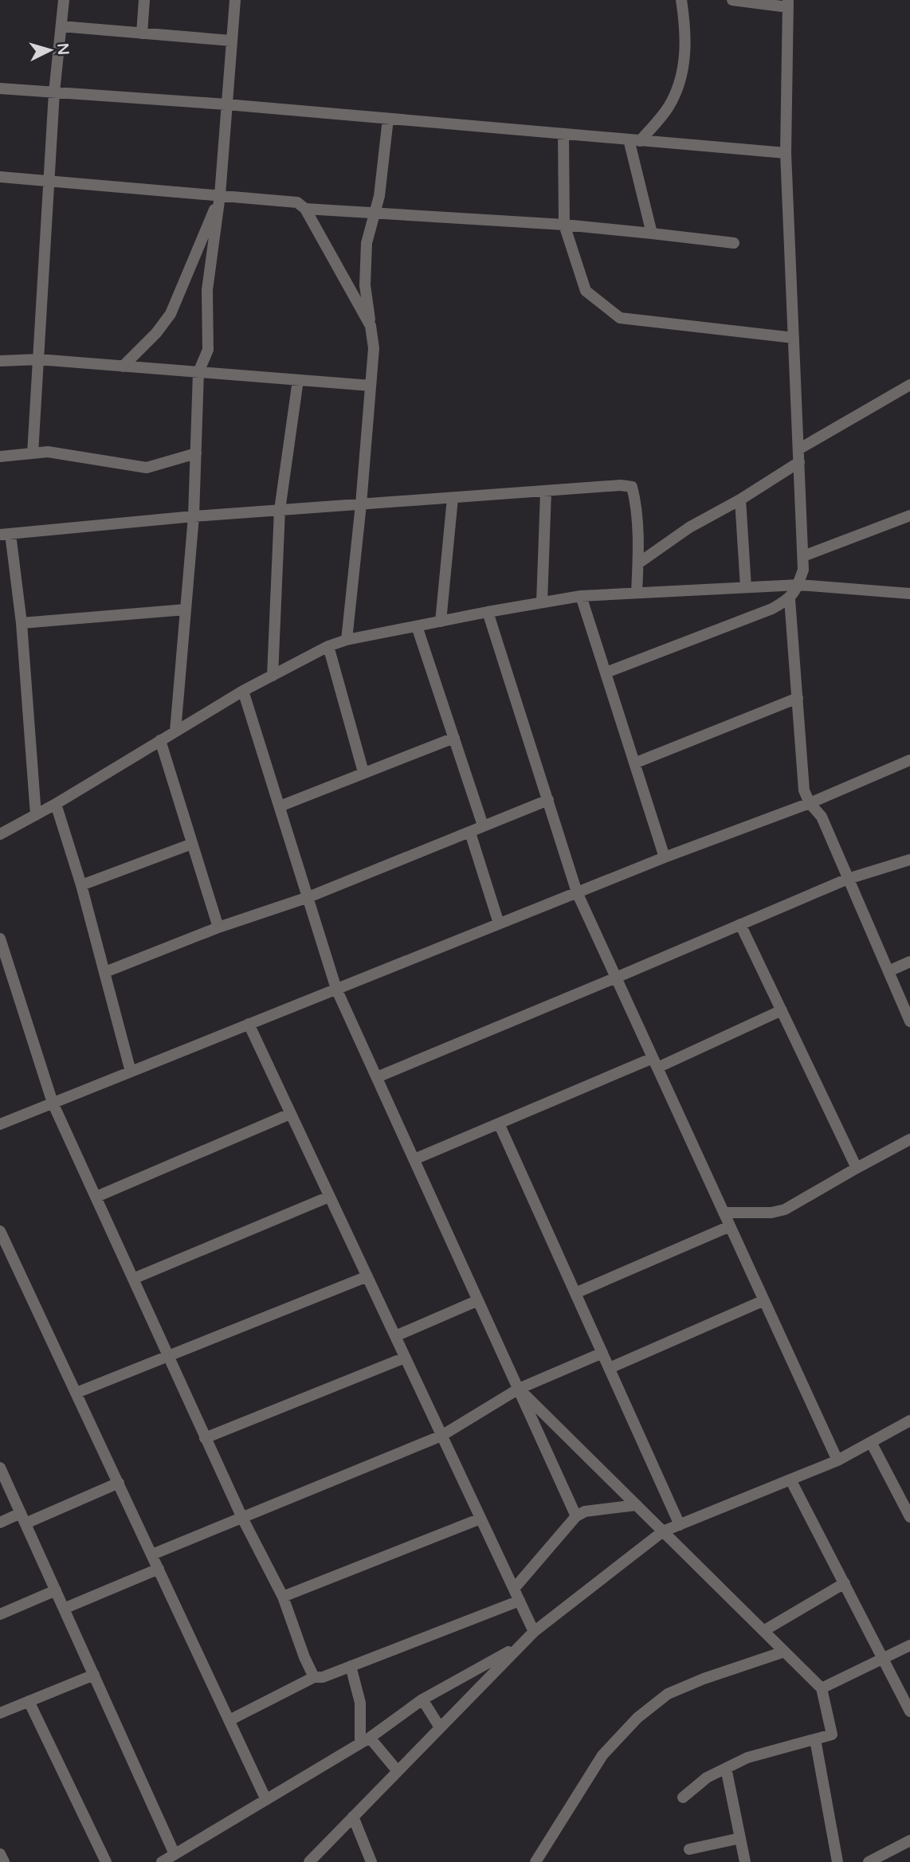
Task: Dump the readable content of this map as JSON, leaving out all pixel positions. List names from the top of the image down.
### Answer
{
  "north": "right"
}
